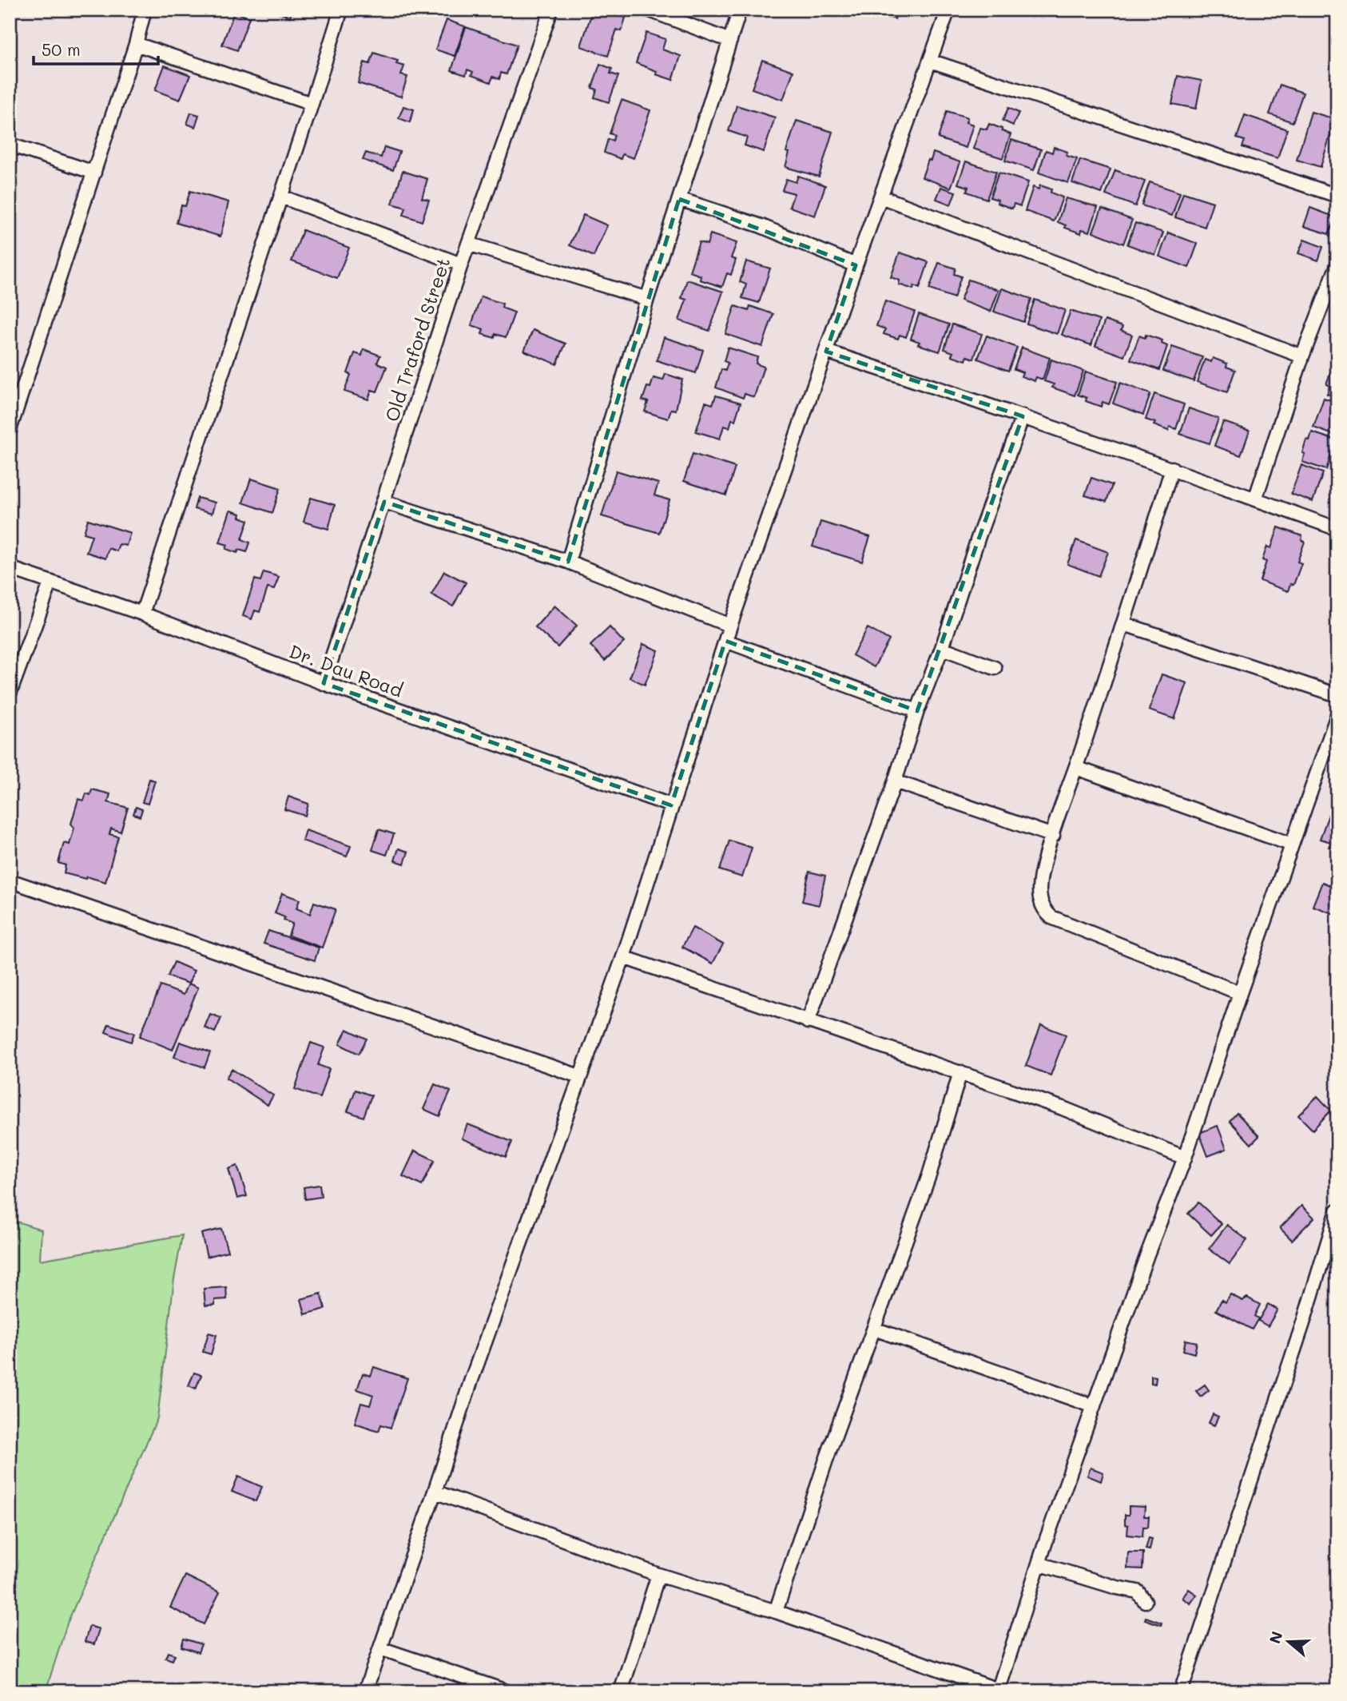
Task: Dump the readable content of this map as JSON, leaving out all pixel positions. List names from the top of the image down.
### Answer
{
  "streets": {
    "street": ["Old Traford Street", "Dr. Dau Road"]
  },
  "crossings": [
    ["Old Traford Street", "Dr. Dau Road"]
  ],
  "scale_bar": "50 m",
  "north": "left"
}
